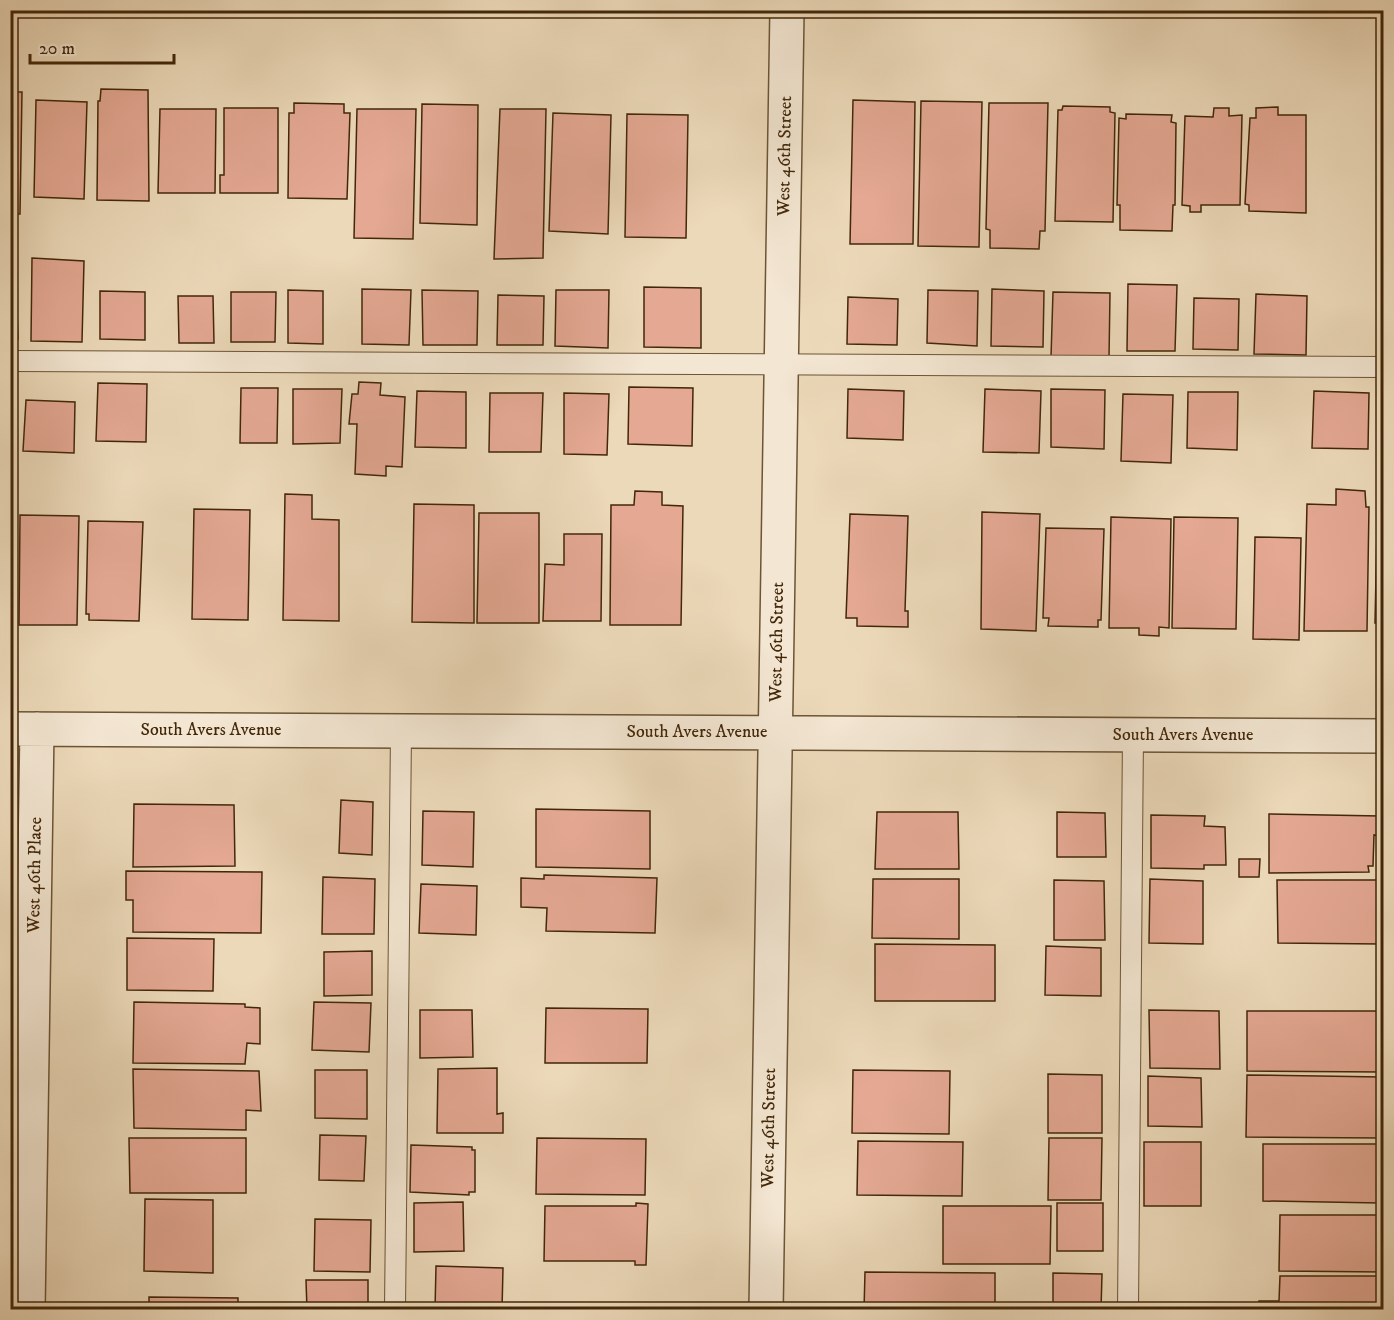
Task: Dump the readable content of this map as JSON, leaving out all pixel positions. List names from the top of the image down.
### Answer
{
  "streets": {
    "street": ["West 46th Street", "South Avers Avenue", "West 46th Place"]
  },
  "crossings": [
    ["West 46th Street", "South Avers Avenue"],
    ["South Avers Avenue", "West 46th Place"]
  ],
  "scale_bar": "20 m"
}
